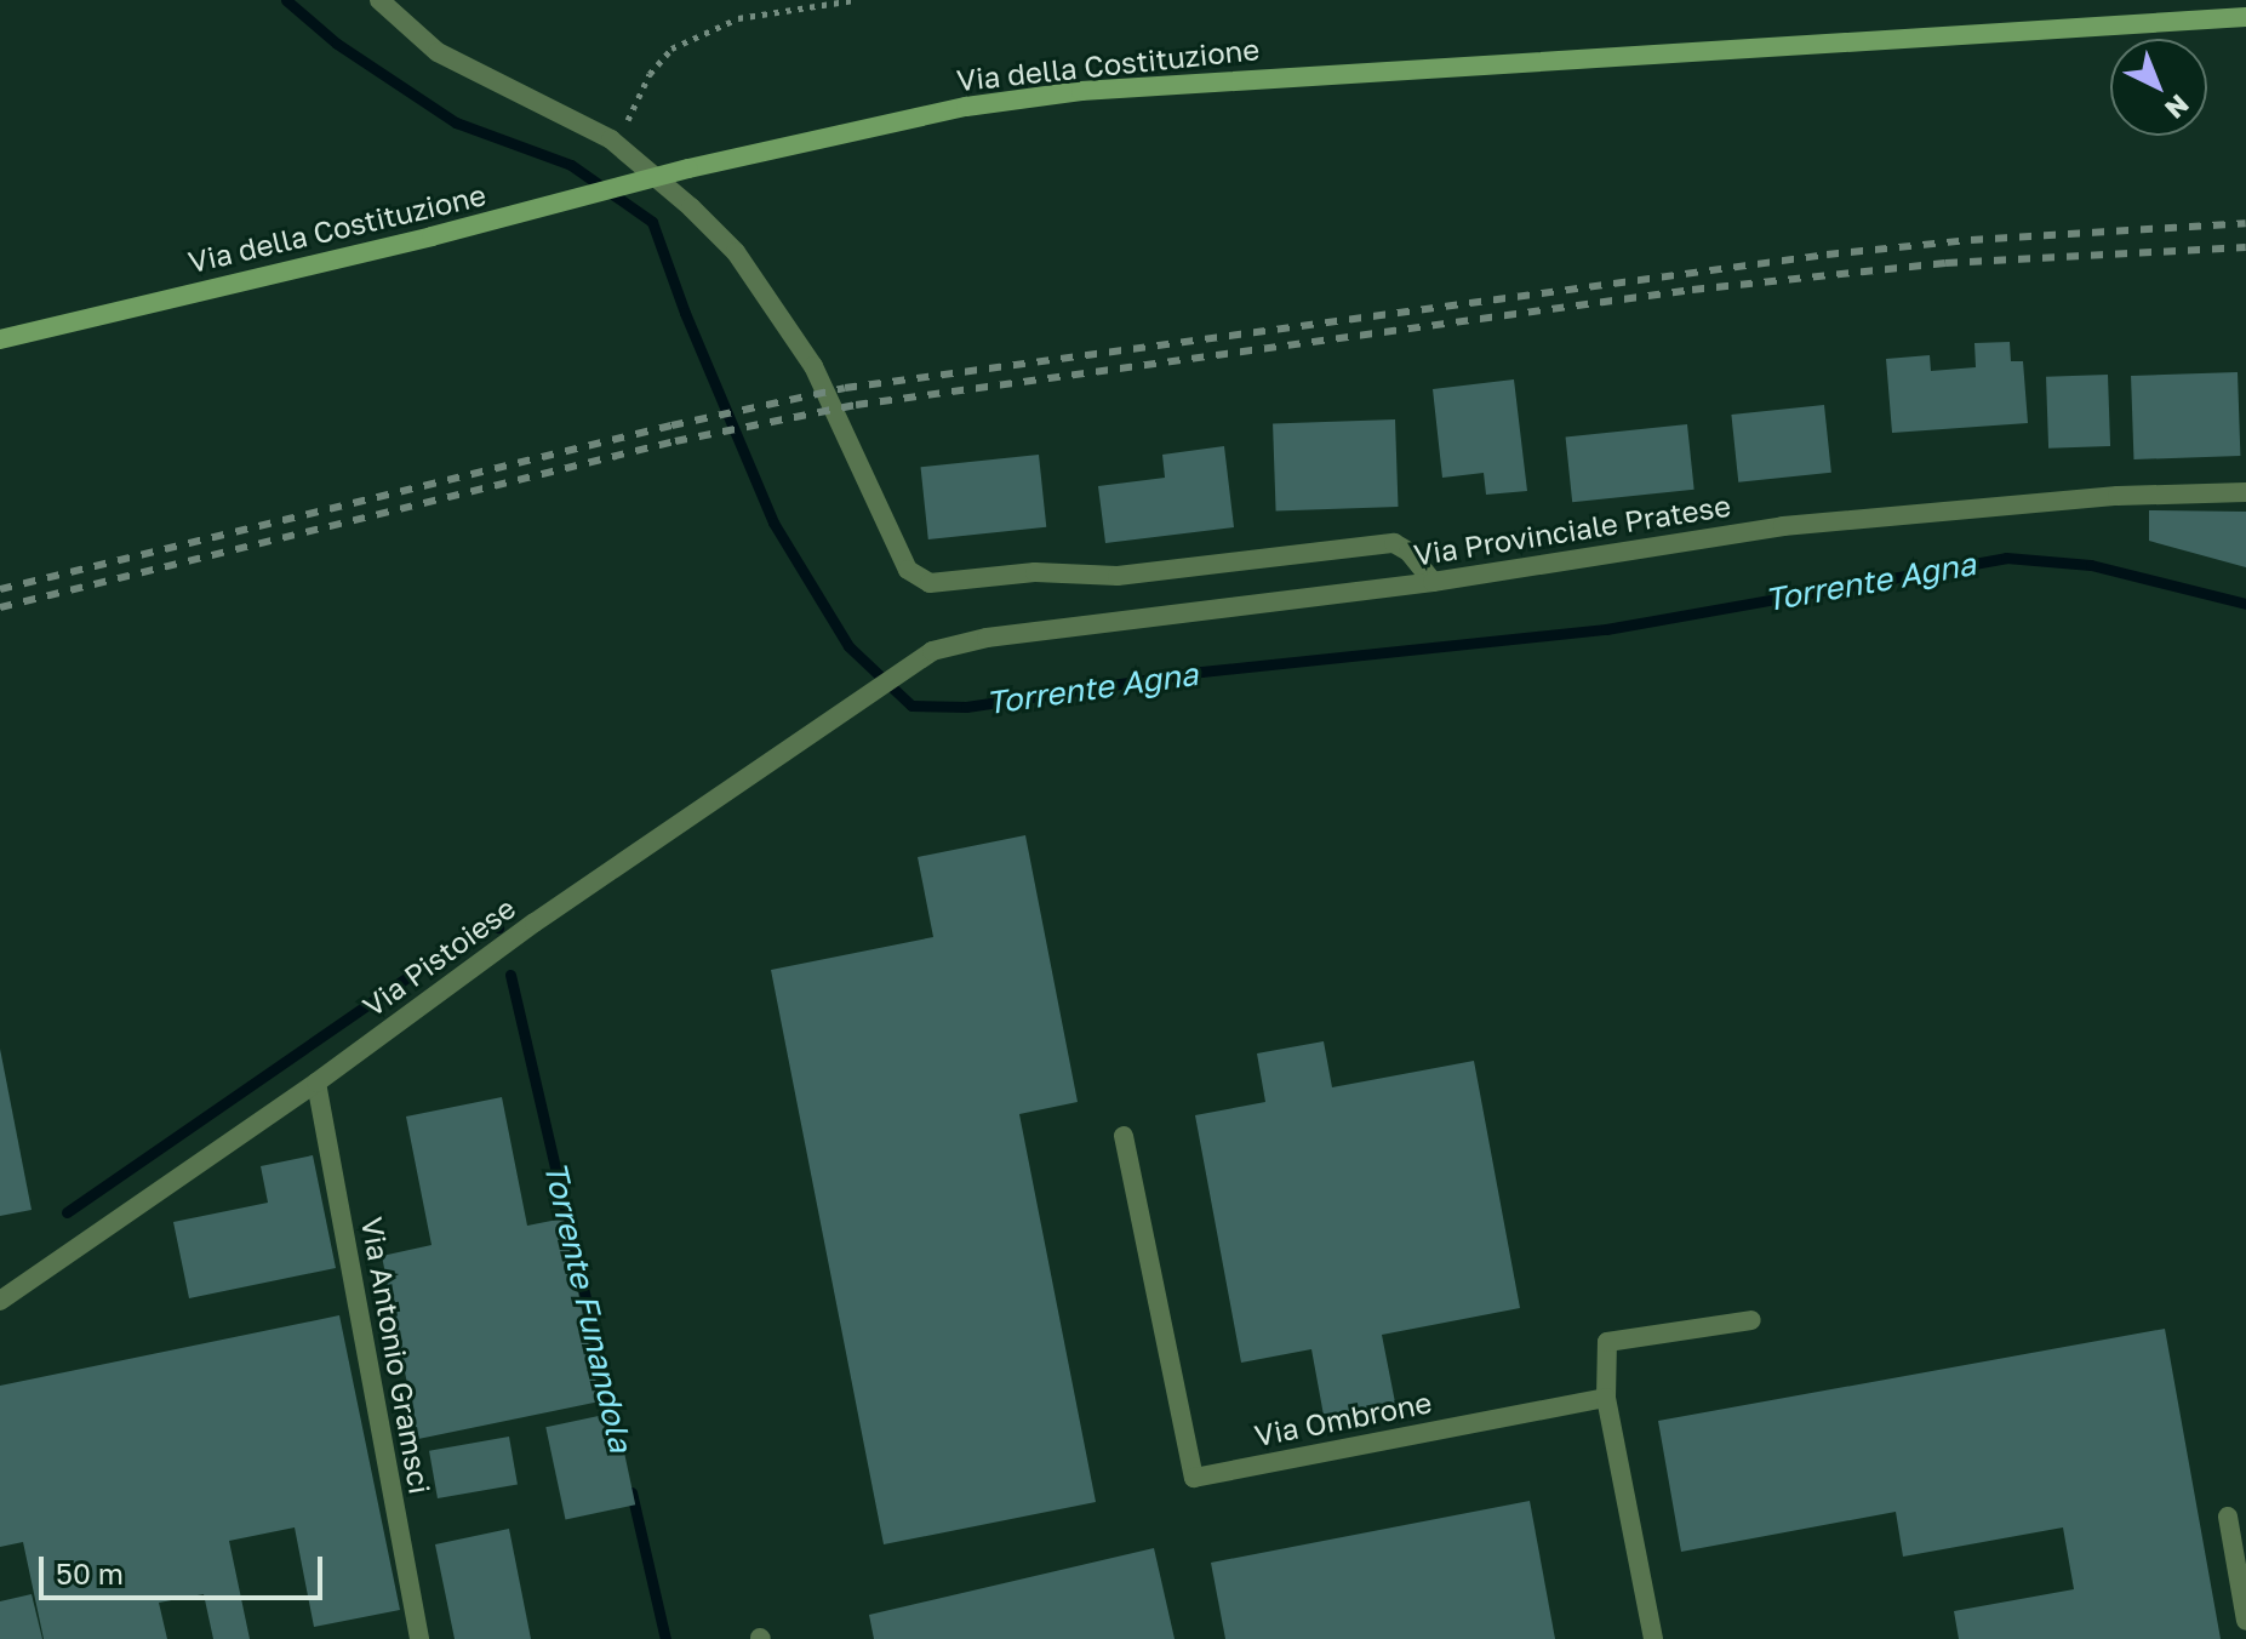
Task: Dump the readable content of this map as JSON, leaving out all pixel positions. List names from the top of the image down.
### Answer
{
  "streets": {
    "main road": ["Via della Costituzione"],
    "street": [
      "Via Provinciale Pratese",
      "Via Pistoiese",
      "Via Antonio Gramsci",
      "Via Ombrone"
    ]
  },
  "crossings": [
    ["Via Provinciale Pratese", "Via Pistoiese"],
    ["Via Pistoiese", "Via Antonio Gramsci"]
  ],
  "water": ["Torrente Agna", "Torrente Funandola"],
  "scale_bar": "50 m",
  "north": "bottom right"
}
